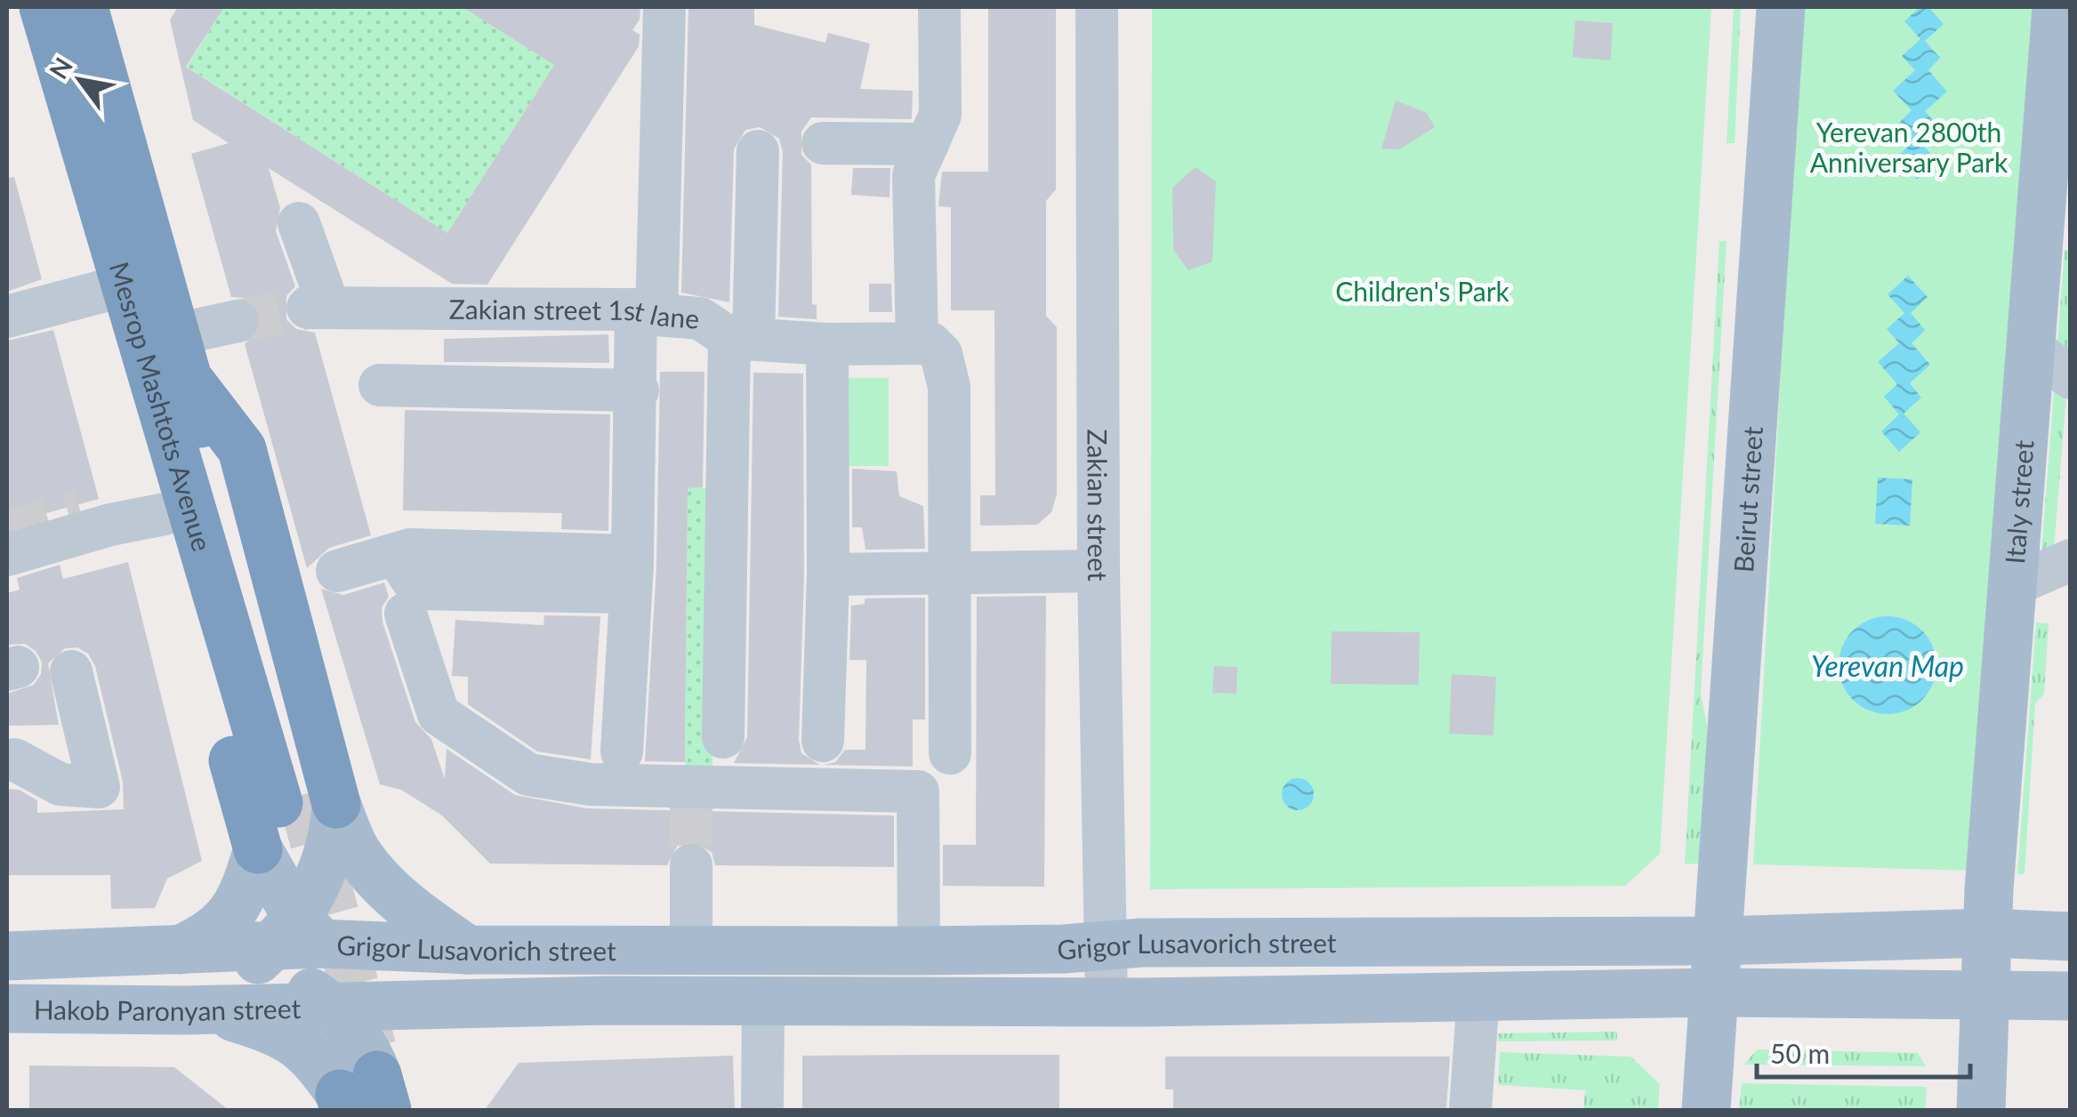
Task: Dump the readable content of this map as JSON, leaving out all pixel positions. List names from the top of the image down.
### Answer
{
  "streets": {
    "highway": ["Mesrop Mashtots Avenue"],
    "main road": [
      "Beirut street",
      "Italy street",
      "Grigor Lusavorich street",
      "Hakob Paronyan street"
    ],
    "street": ["Zakian street 1st lane", "Zakian street"]
  },
  "crossings": [
    ["Beirut street", "Grigor Lusavorich street"],
    ["Italy street", "Grigor Lusavorich street"],
    ["Zakian street", "Grigor Lusavorich street"],
    ["Grigor Lusavorich street", "Hakob Paronyan street"]
  ],
  "water": ["Yerevan Map"],
  "parks": ["Yerevan 2800th Anniversary Park", "Children's Park"],
  "scale_bar": "50 m",
  "north": "top left"
}
